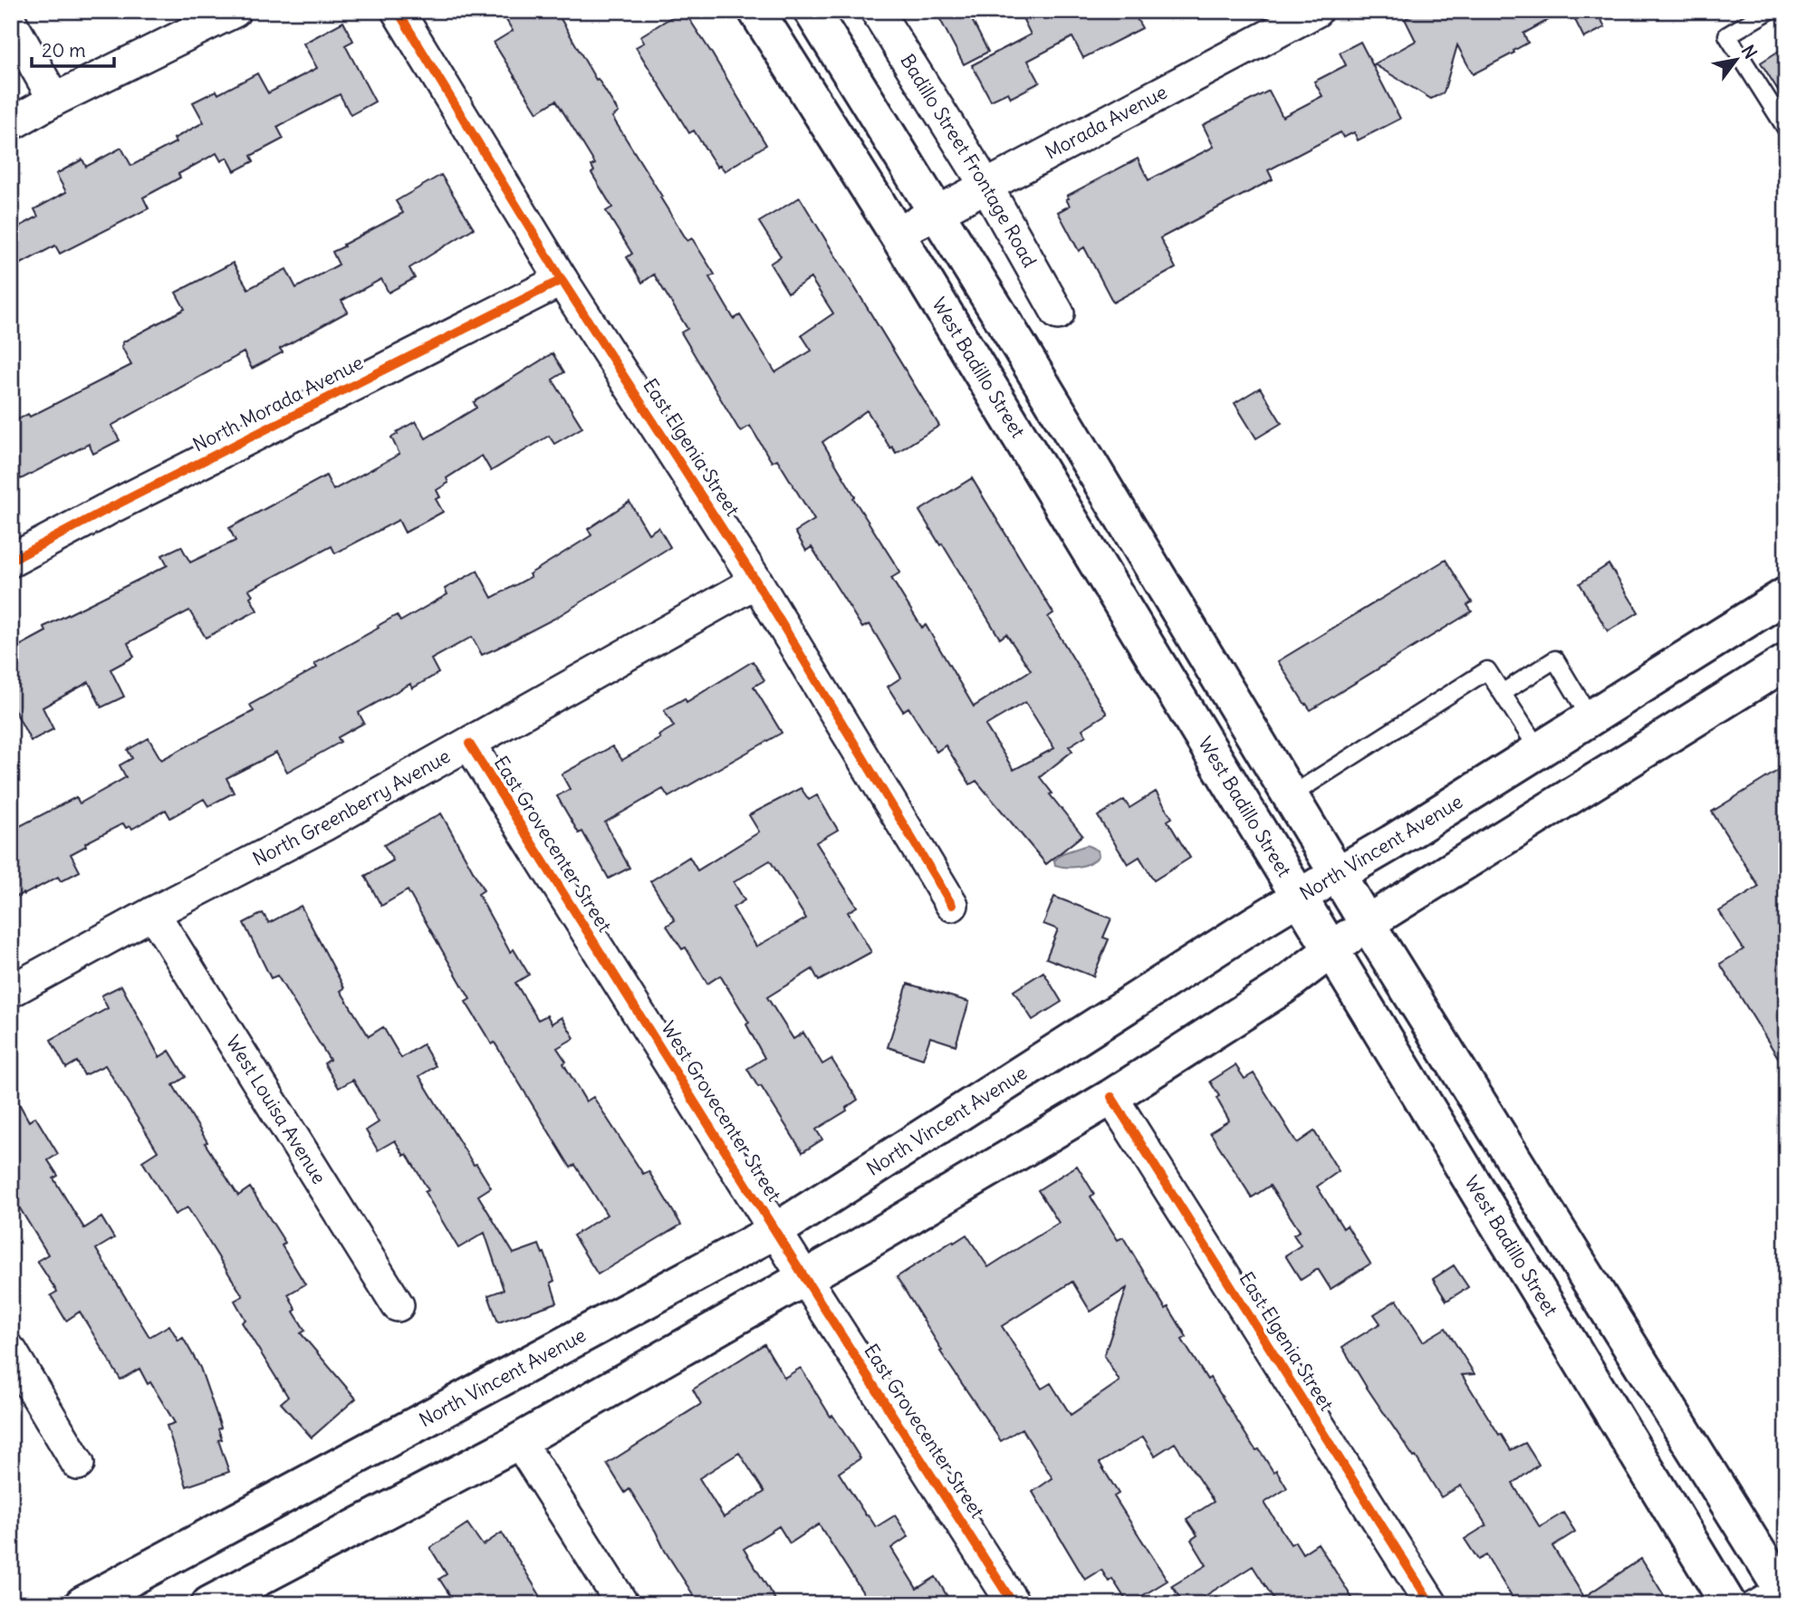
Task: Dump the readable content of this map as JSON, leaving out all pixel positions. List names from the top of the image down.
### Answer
{
  "streets": {
    "main road": ["West Badillo Street", "North Vincent Avenue"],
    "street": [
      "Morada Avenue",
      "Badillo Street Frontage Road",
      "North Morada Avenue",
      "East Elgenia Street",
      "North Greenberry Avenue",
      "East Grovecenter Street",
      "West Louisa Avenue",
      "West Grovecenter Street"
    ]
  },
  "crossings": [
    ["Morada Avenue", "Badillo Street Frontage Road"],
    ["Morada Avenue", "West Badillo Street"],
    ["West Badillo Street", "North Vincent Avenue"],
    ["North Morada Avenue", "East Elgenia Street"],
    ["East Elgenia Street", "North Greenberry Avenue"],
    ["North Greenberry Avenue", "East Grovecenter Street"],
    ["North Greenberry Avenue", "West Louisa Avenue"],
    ["East Grovecenter Street", "West Grovecenter Street"],
    ["North Vincent Avenue", "West Grovecenter Street"]
  ],
  "scale_bar": "20 m",
  "north": "top right"
}
